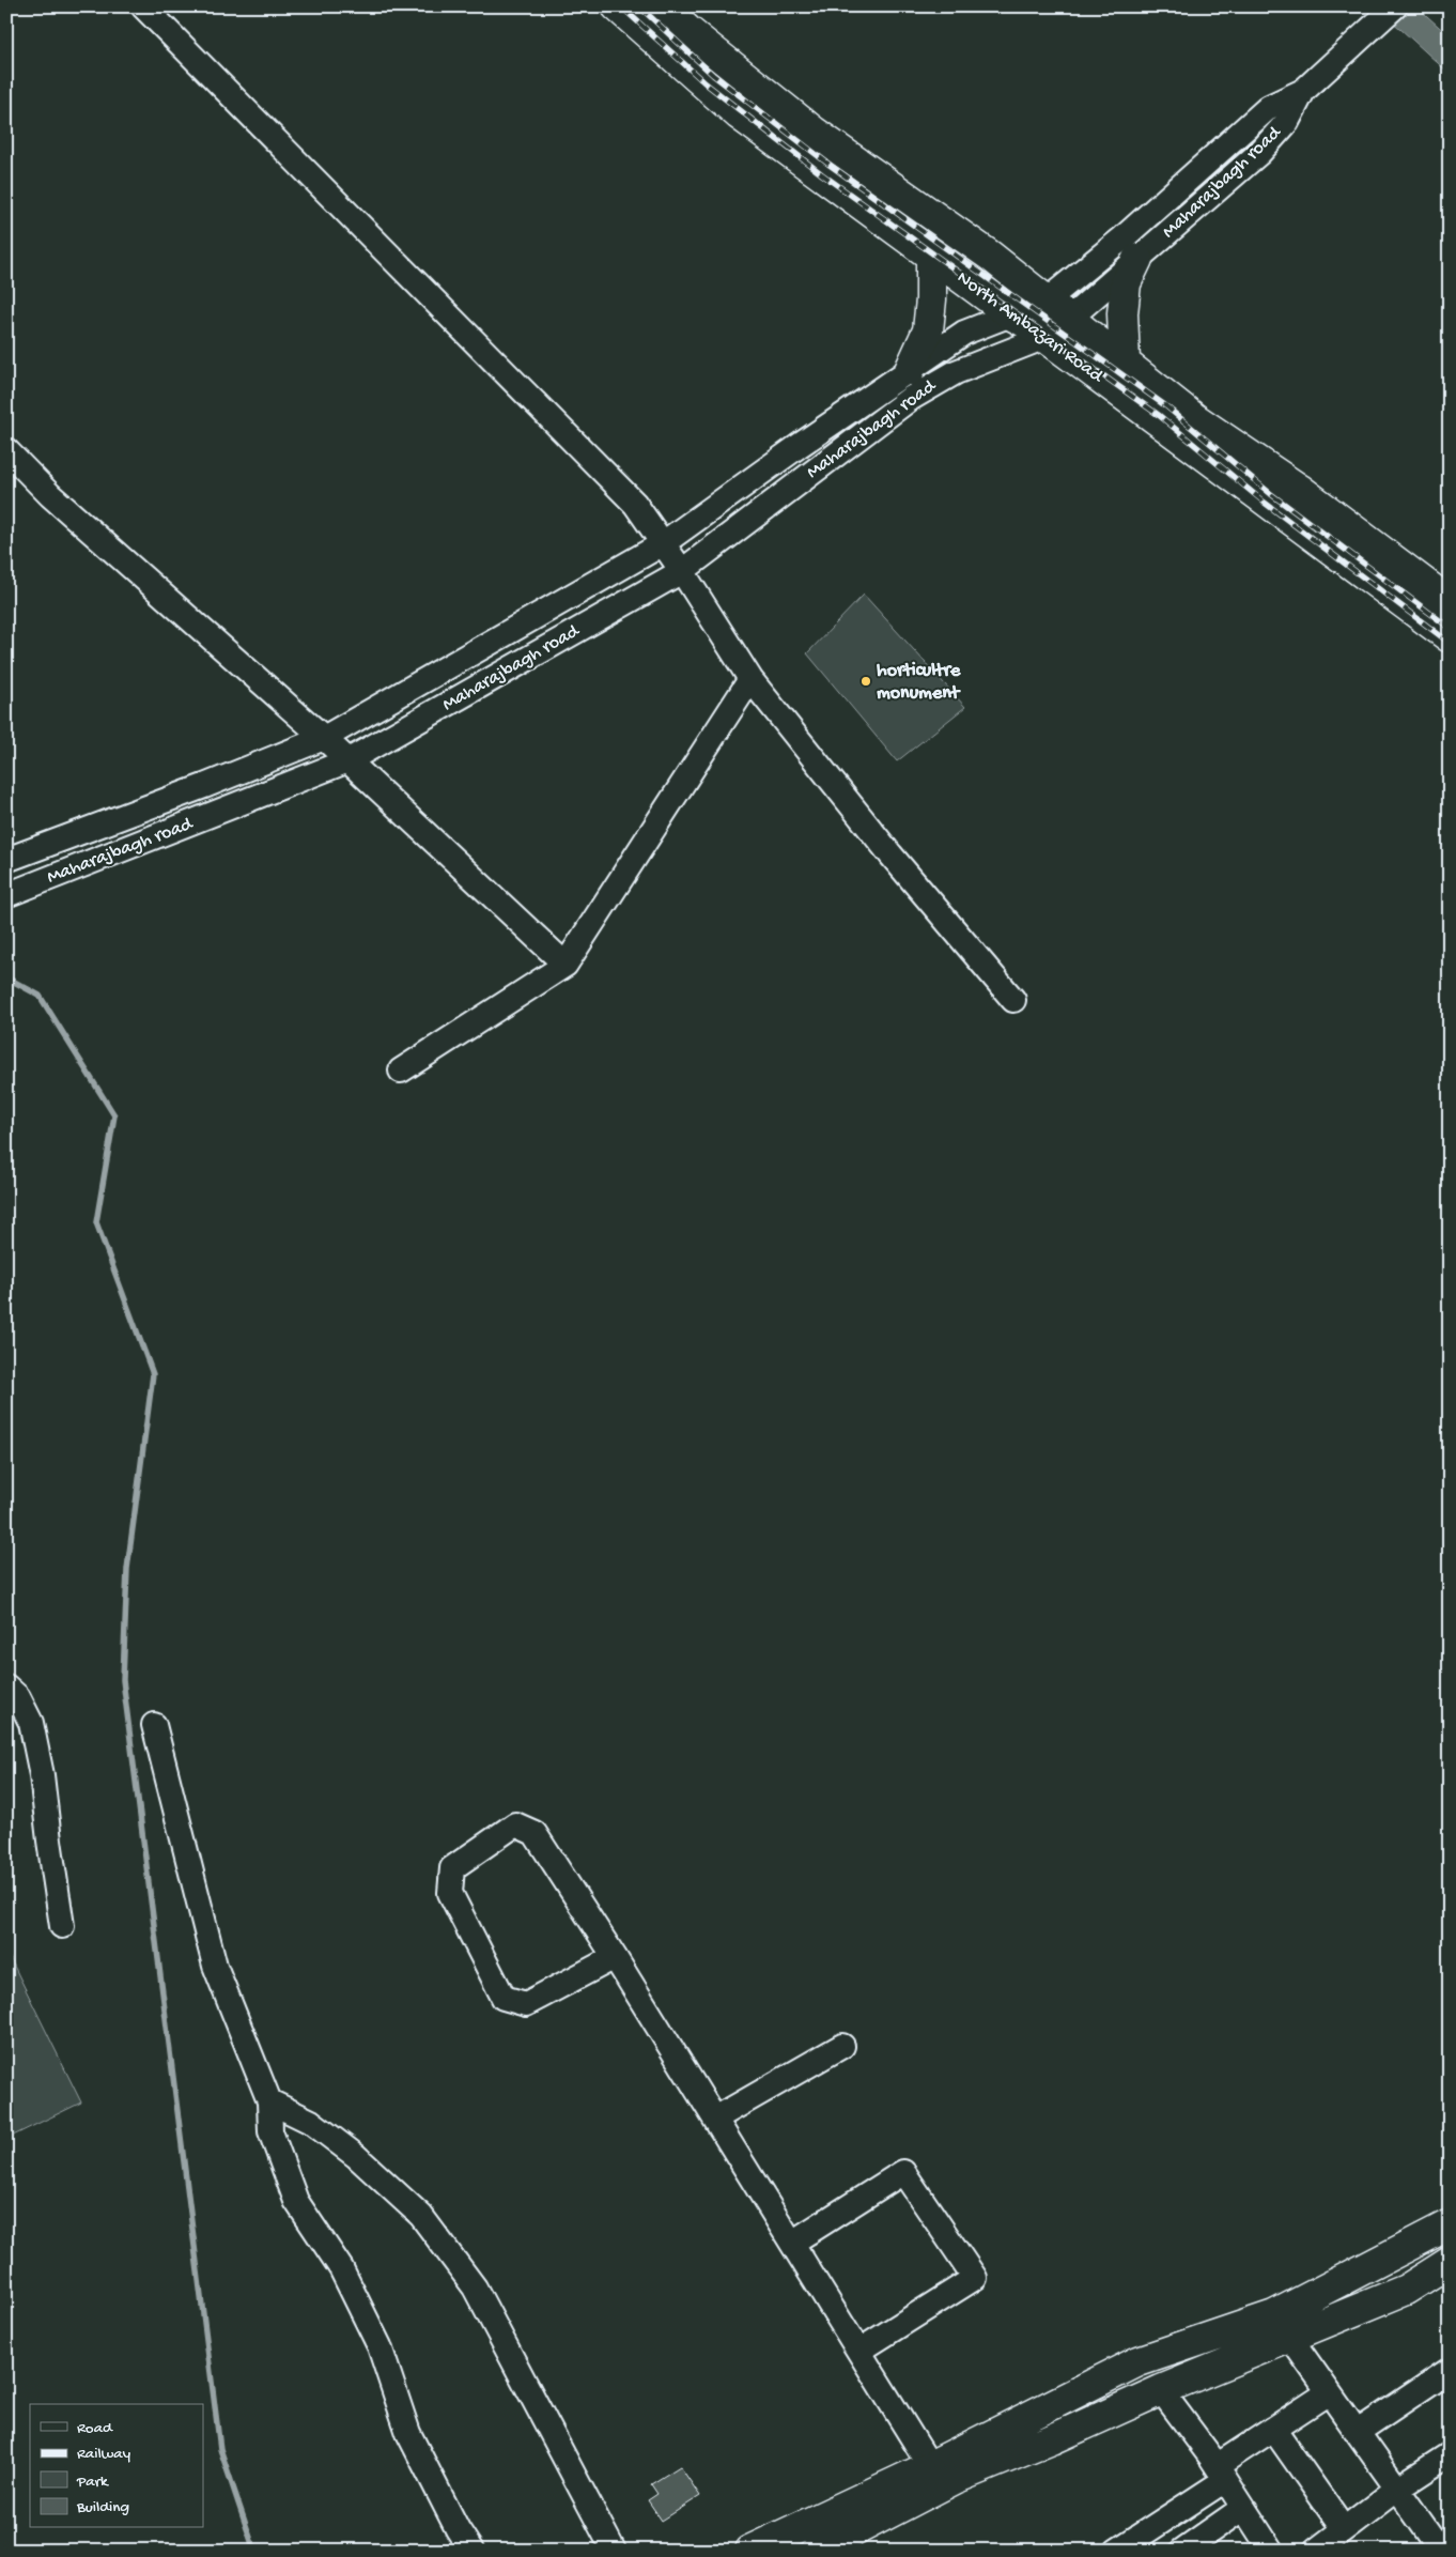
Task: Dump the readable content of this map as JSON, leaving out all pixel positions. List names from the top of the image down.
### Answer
{
  "streets": {
    "main road": ["North Ambazari Road"],
    "street": ["Maharajbagh road"]
  },
  "crossings": [
    ["Maharajbagh road", "North Ambazari Road"]
  ],
  "places": ["horticultre monument"],
  "legend": [
    "Road",
    "Railway",
    "Park",
    "Building"
  ]
}
